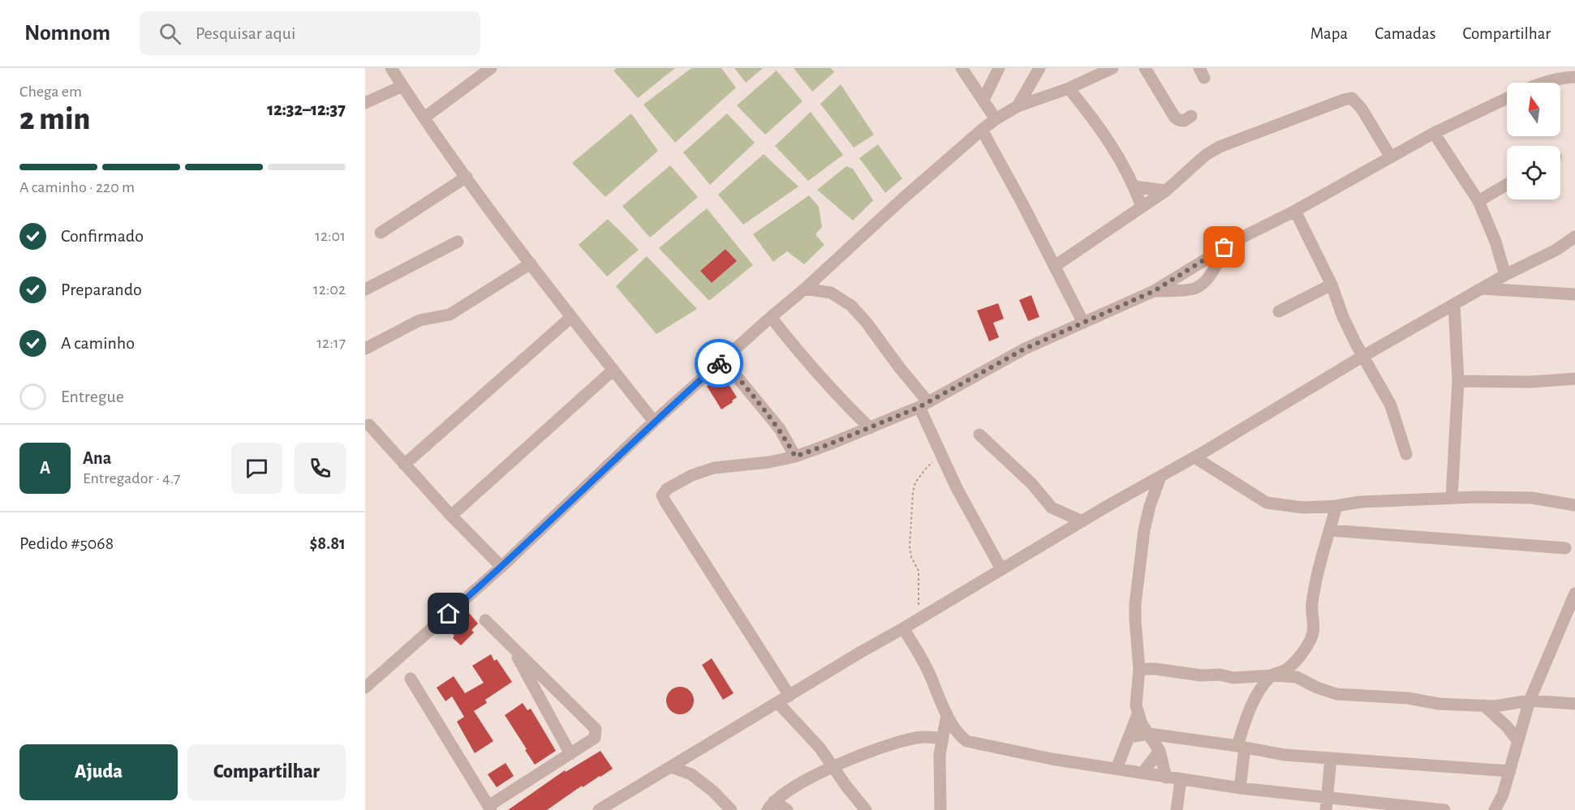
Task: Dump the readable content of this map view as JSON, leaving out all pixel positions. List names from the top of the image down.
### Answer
{
  "north": "top",
  "page": {
    "header": "Nomnom",
    "search": "Pesquisar aqui",
    "nav": ["Mapa", "Camadas", "Compartilhar"],
    "heading": ["2 min", "Chega em", "12:32–12:37"],
    "panel": [
      "Ana",
      "Entregador · 4.7",
      "Pedido #5068",
      "$8.81"
    ],
    "bar": "A caminho · 220 m",
    "list": [
      ["Confirmado", "12:01"],
      ["Preparando", "12:02"],
      ["A caminho", "12:17"],
      "Entregue"
    ],
    "round": "A",
    "buttons": ["Ajuda", "Compartilhar"]
  }
}
